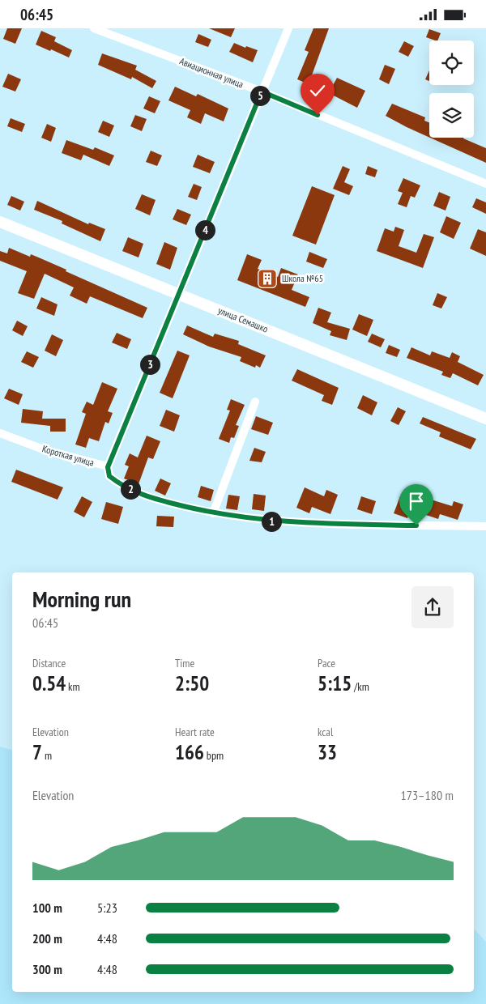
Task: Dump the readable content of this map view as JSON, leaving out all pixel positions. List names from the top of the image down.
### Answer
{
  "streets": {
    "main road": ["улица Семашко"],
    "street": ["Авиационная улица", "Короткая улица"]
  },
  "places": {
    "building": ["Школа №65"]
  },
  "page": {
    "status": "06:45",
    "pins": [
      "5",
      "4",
      "3",
      "2",
      "1"
    ],
    "heading": ["Morning run", "06:45"],
    "stats": [
      ["Distance", "0.54 km"],
      ["Time", "2:50"],
      ["Pace", "5:15 /km"],
      ["Elevation", "7 m"],
      ["Heart rate", "166 bpm"],
      ["kcal", "33"]
    ],
    "chart": ["Elevation", "173–180 m"],
    "list": [
      {
        "name": "100 m",
        "note": "5:23"
      },
      {
        "name": "200 m",
        "note": "4:48"
      },
      {
        "name": "300 m",
        "note": "4:48"
      }
    ]
  }
}
